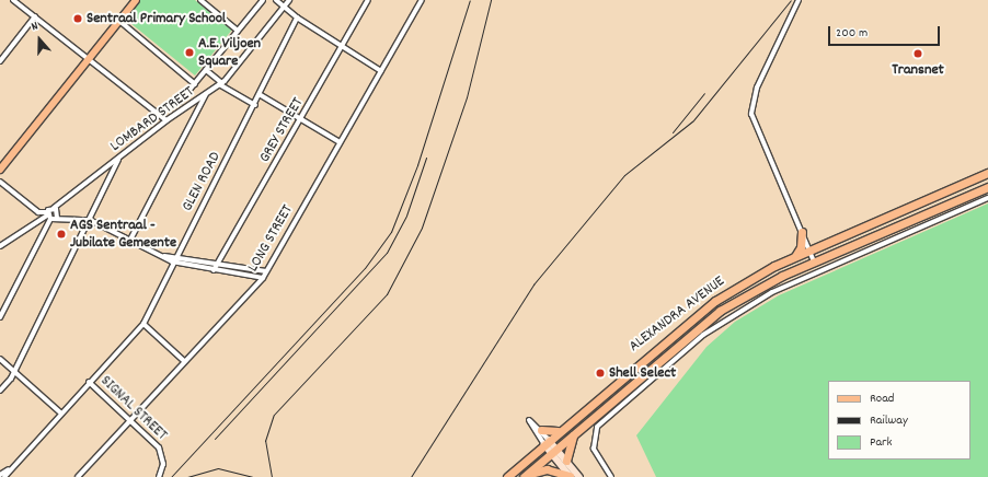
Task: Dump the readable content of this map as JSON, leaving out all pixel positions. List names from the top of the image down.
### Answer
{
  "streets": {
    "highway": ["ALEXANDRA AVENUE"],
    "street": [
      "LOMBARD STREET",
      "GREY STREET",
      "GLEN ROAD",
      "LONG STREET",
      "SIGNAL STREET"
    ]
  },
  "crossings": [
    ["GLEN ROAD", "SIGNAL STREET"],
    ["LONG STREET", "SIGNAL STREET"]
  ],
  "places": [
    "Sentraal Primary School",
    "A.E. Viljoen Square",
    "Transnet",
    "AGS Sentraal - Jubilate Gemeente",
    "Shell Select"
  ],
  "legend": ["Road", "Railway", "Park"],
  "scale_bar": "200 m",
  "north": "top"
}
